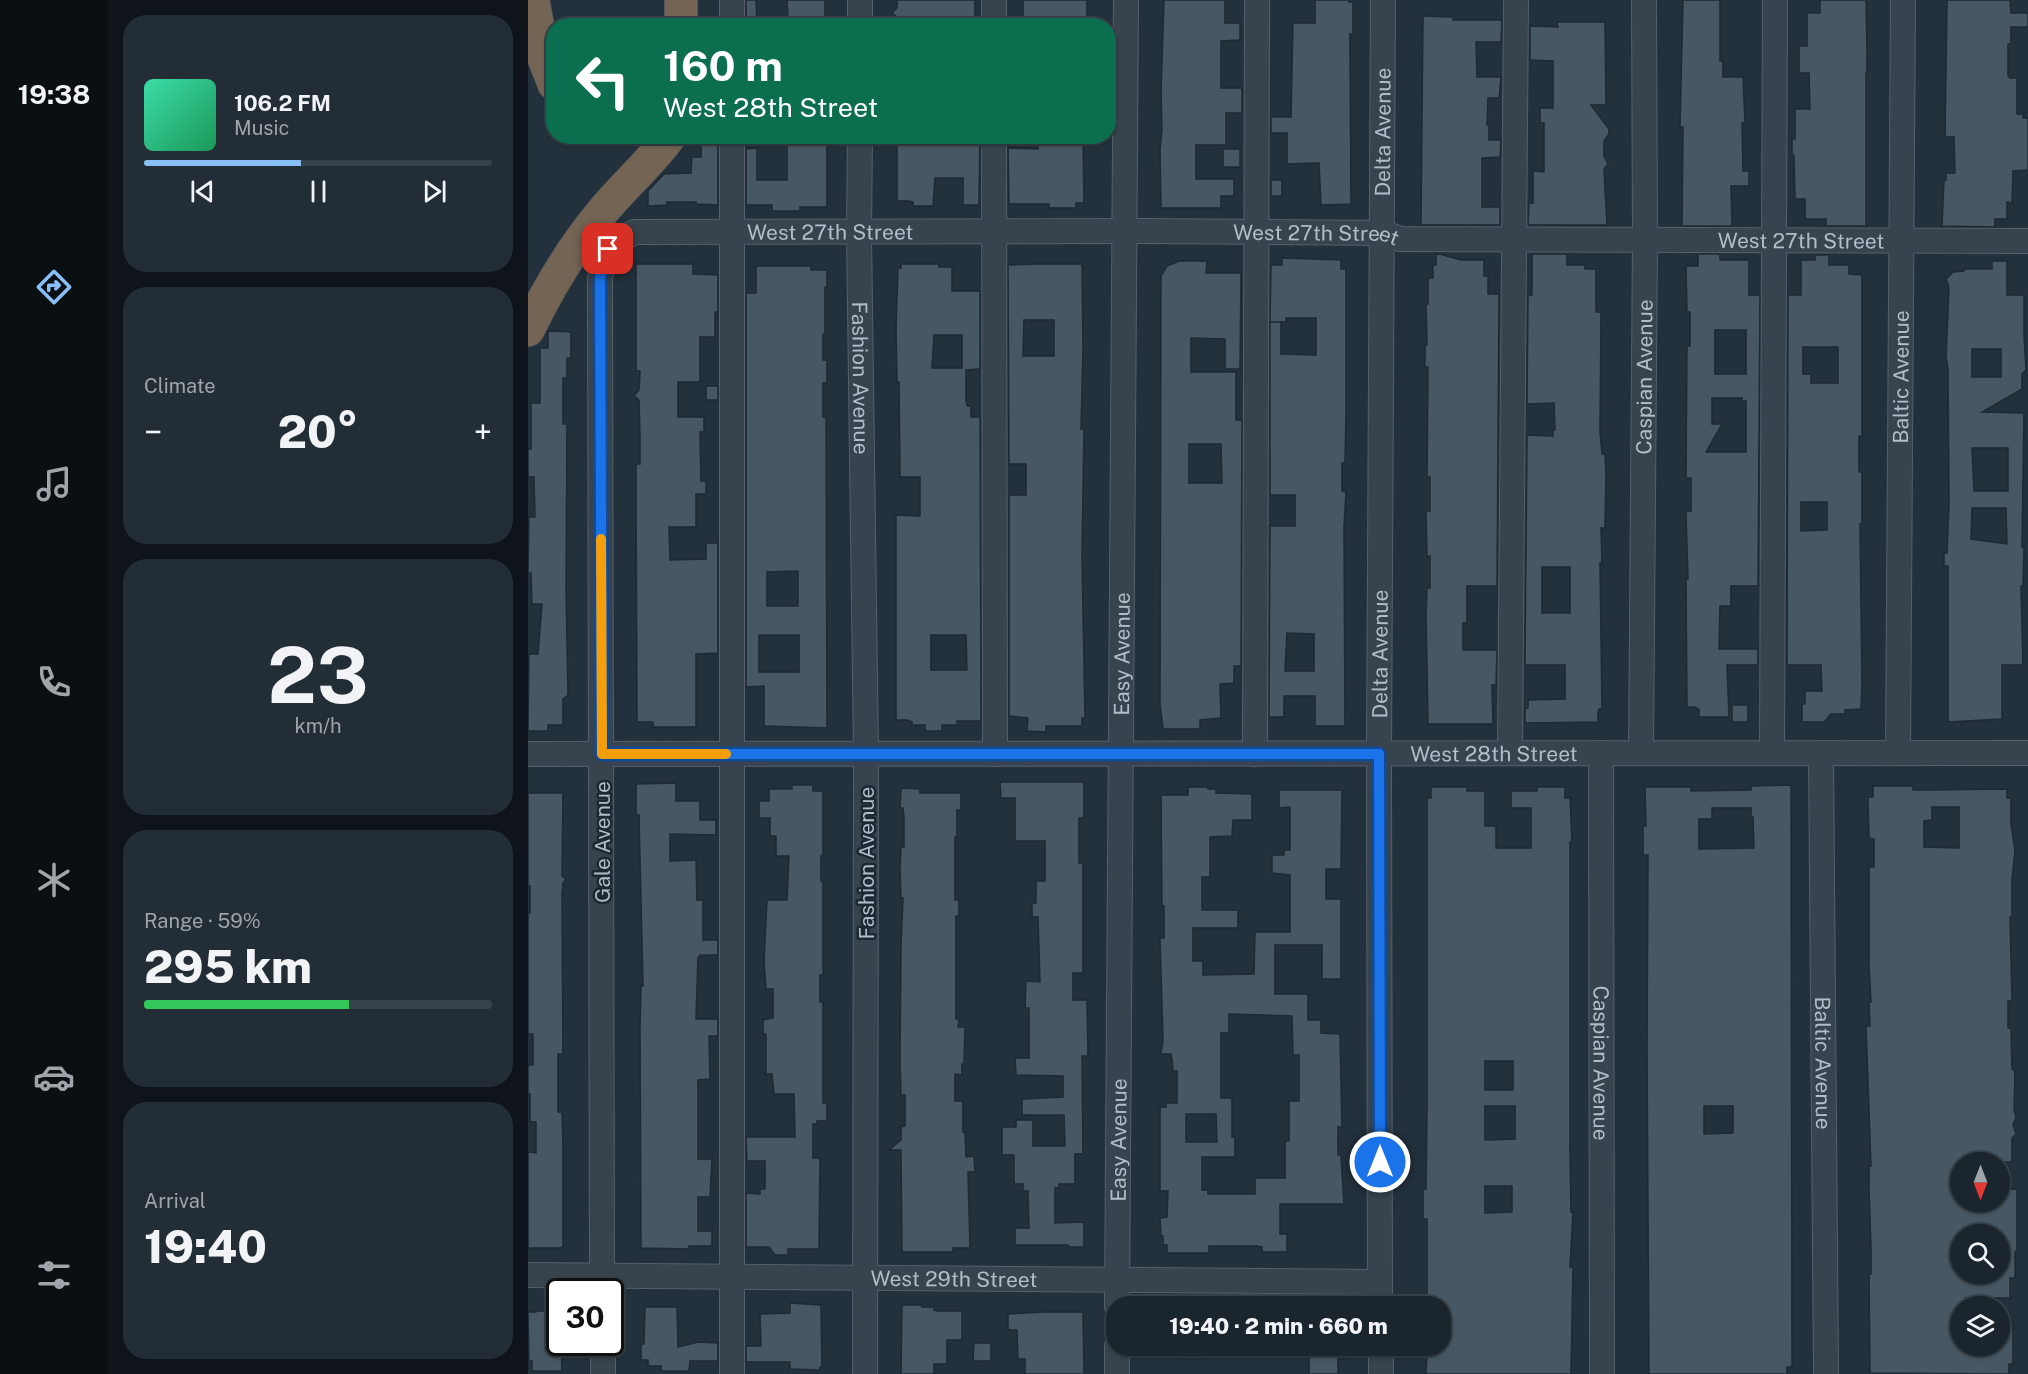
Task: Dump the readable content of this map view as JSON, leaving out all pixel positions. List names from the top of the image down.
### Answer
{
  "streets": {
    "street": [
      "Delta Avenue",
      "West 27th Street",
      "Fashion Avenue",
      "Caspian Avenue",
      "Baltic Avenue",
      "Easy Avenue",
      "West 28th Street",
      "Gale Avenue",
      "West 29th Street"
    ]
  },
  "crossings": [
    ["Delta Avenue", "West 27th Street"],
    ["Delta Avenue", "West 28th Street"],
    ["Delta Avenue", "West 29th Street"],
    ["West 27th Street", "Fashion Avenue"],
    ["West 27th Street", "Caspian Avenue"],
    ["West 27th Street", "Baltic Avenue"],
    ["West 27th Street", "Easy Avenue"],
    ["West 27th Street", "Gale Avenue"],
    ["Fashion Avenue", "West 28th Street"],
    ["Fashion Avenue", "West 29th Street"],
    ["Caspian Avenue", "West 28th Street"],
    ["Baltic Avenue", "West 28th Street"],
    ["Easy Avenue", "West 28th Street"],
    ["Easy Avenue", "West 29th Street"],
    ["West 28th Street", "Gale Avenue"]
  ],
  "north": "bottom",
  "page": {
    "tabs": "19:38",
    "turn": ["160 m", "West 28th Street"],
    "song": ["106.2 FM", "Music"],
    "tile": [
      "Climate",
      ["23", "km/h"],
      ["Range · 59%", "295 km"],
      ["Arrival", "19:40"]
    ],
    "heat": ["−", "20°", "+"],
    "limit": "30",
    "trip": "19:40 · 2 min · 660 m"
  }
}
